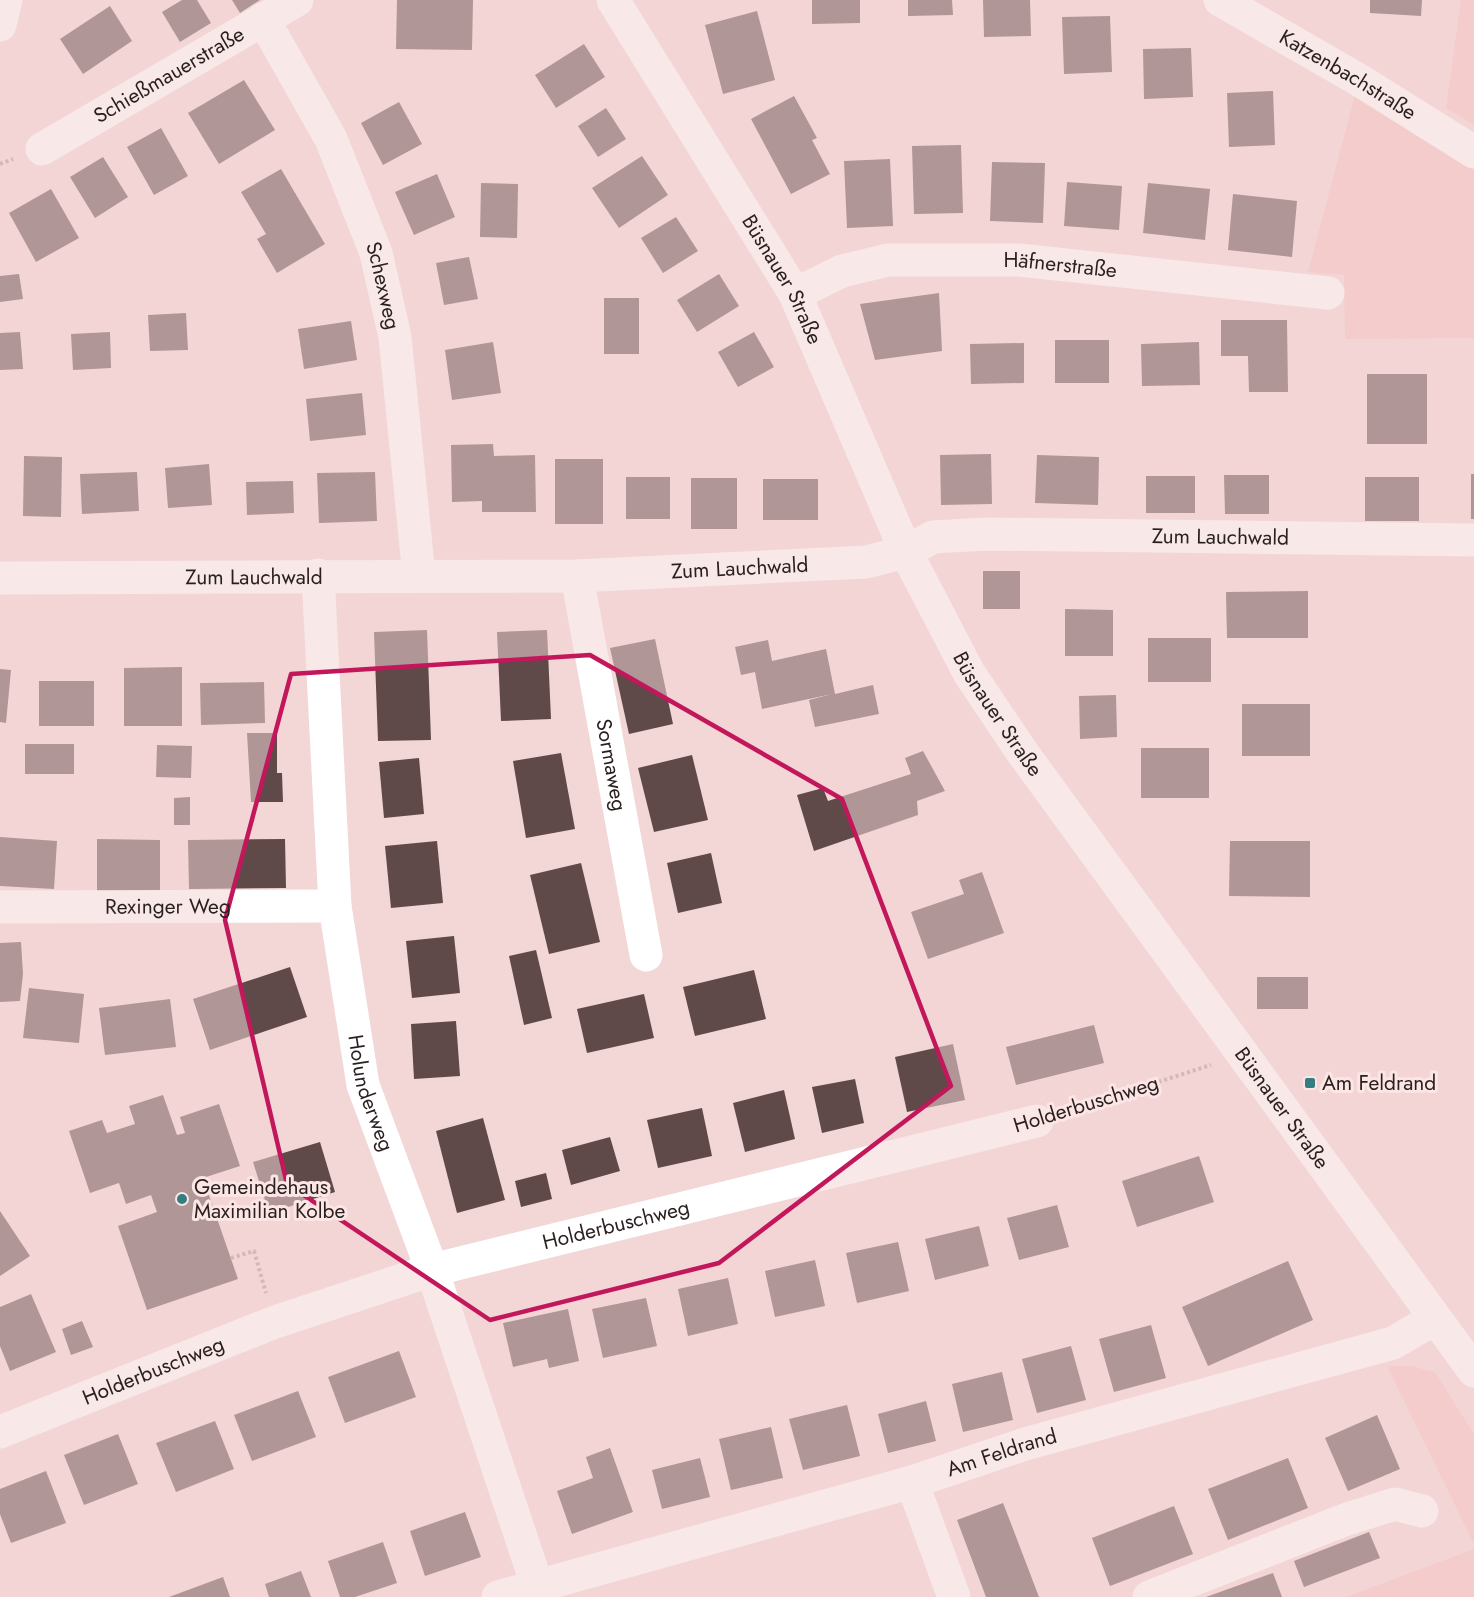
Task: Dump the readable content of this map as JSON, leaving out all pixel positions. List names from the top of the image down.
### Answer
{
  "streets": {
    "street": [
      "Schießmauerstraße",
      "Katzenbachstraße",
      "Häfnerstraße",
      "Büsnauer Straße",
      "Schexweg",
      "Zum Lauchwald",
      "Sormaweg",
      "Rexinger Weg",
      "Holunderweg",
      "Holderbuschweg",
      "Am Feldrand"
    ]
  },
  "crossings": [
    ["Schießmauerstraße", "Schexweg"],
    ["Häfnerstraße", "Büsnauer Straße"],
    ["Büsnauer Straße", "Zum Lauchwald"],
    ["Büsnauer Straße", "Holderbuschweg"],
    ["Büsnauer Straße", "Am Feldrand"],
    ["Schexweg", "Zum Lauchwald"],
    ["Zum Lauchwald", "Sormaweg"],
    ["Zum Lauchwald", "Holunderweg"],
    ["Rexinger Weg", "Holunderweg"],
    ["Holunderweg", "Holderbuschweg"],
    ["Holunderweg", "Am Feldrand"]
  ],
  "places": {
    "transit": ["Am Feldrand"],
    "other": ["Gemeindehaus Maximilian Kolbe"]
  }
}
